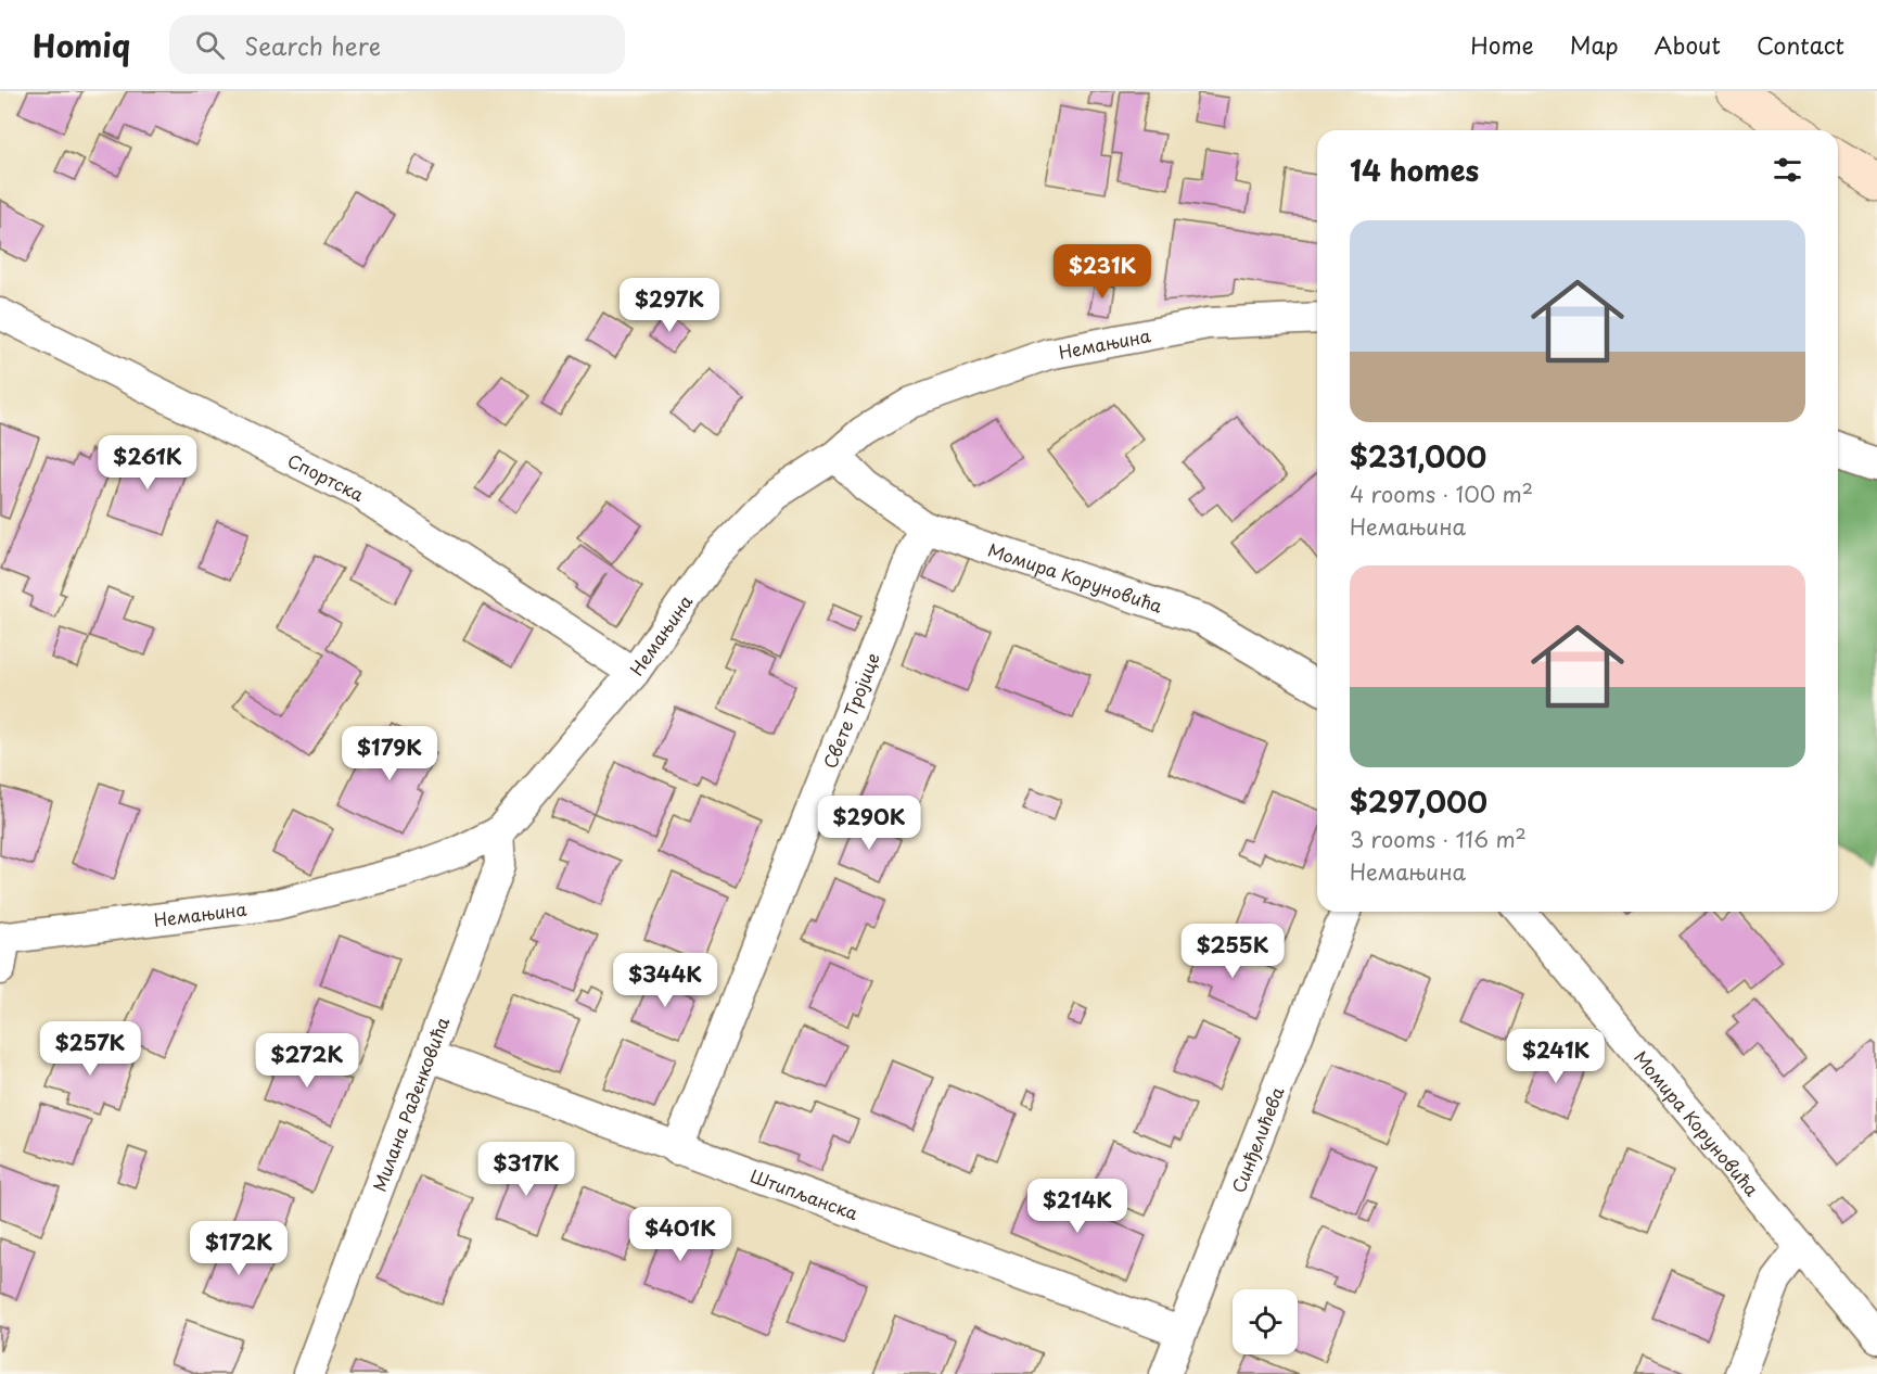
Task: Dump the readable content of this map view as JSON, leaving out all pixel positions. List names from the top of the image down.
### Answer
{
  "streets": {
    "street": [
      "Немањина",
      "Спортска",
      "Момира Коруновића",
      "Свете Тројице",
      "Милана Раденковића",
      "Синђелићева",
      "Штипљанска"
    ]
  },
  "crossings": [
    ["Немањина", "Спортска"],
    ["Немањина", "Момира Коруновића"],
    ["Немањина", "Милана Раденковића"],
    ["Момира Коруновића", "Свете Тројице"],
    ["Свете Тројице", "Штипљанска"],
    ["Милана Раденковића", "Штипљанска"],
    ["Синђелићева", "Штипљанска"]
  ],
  "page": {
    "header": "Homiq",
    "search": "Search here",
    "nav": [
      "Home",
      "Map",
      "About",
      "Contact"
    ],
    "heading": "14 homes",
    "list": [
      {
        "name": "$231,000",
        "note": "4 rooms · 100 m² · Немањина"
      },
      {
        "name": "$297,000",
        "note": "3 rooms · 116 m² · Немањина"
      }
    ],
    "price": [
      "$231K",
      "$297K",
      "$261K",
      "$179K",
      "$290K",
      "$255K",
      "$344K",
      "$257K",
      "$241K",
      "$272K",
      "$317K",
      "$214K",
      "$401K",
      "$172K"
    ]
  }
}
